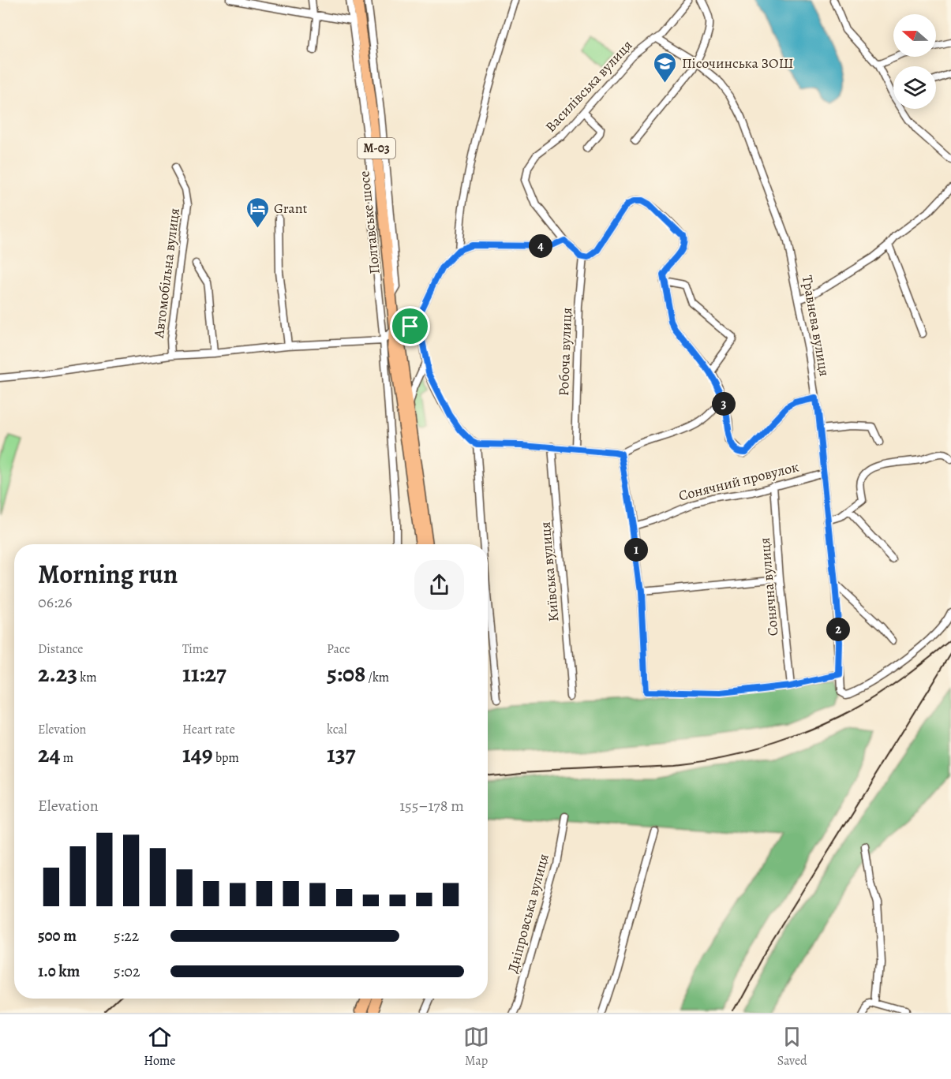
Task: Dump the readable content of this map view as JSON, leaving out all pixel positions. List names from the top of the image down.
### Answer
{
  "streets": {
    "highway": ["М-03", "Полтавське шосе"],
    "street": [
      "Василівська вулиця",
      "Автомобільна вулиця",
      "Травнева вулиця",
      "Робоча вулиця",
      "Сонячний провулок",
      "Київська вулиця",
      "Сонячна вулиця",
      "Дніпровська вулиця"
    ]
  },
  "crossings": [
    ["Василівська вулиця", "Травнева вулиця"],
    ["Василівська вулиця", "Робоча вулиця"],
    ["М-03", "Полтавське шосе"],
    ["Травнева вулиця", "Сонячний провулок"],
    ["Сонячний провулок", "Сонячна вулиця"]
  ],
  "places": {
    "school or university": ["Пісочинська ЗОШ"],
    "hotel": ["Grant"]
  },
  "north": "left",
  "page": {
    "pins": [
      "4",
      "3",
      "1",
      "2"
    ],
    "heading": ["Morning run", "06:26"],
    "stats": [
      ["Distance", "2.23 km"],
      ["Time", "11:27"],
      ["Pace", "5:08 /km"],
      ["Elevation", "24 m"],
      ["Heart rate", "149 bpm"],
      ["kcal", "137"]
    ],
    "chart": ["Elevation", "155–178 m"],
    "list": [
      {
        "name": "500 m",
        "note": "5:22"
      },
      {
        "name": "1.0 km",
        "note": "5:02"
      }
    ],
    "tabs": ["Home", "Map", "Saved"]
  }
}
